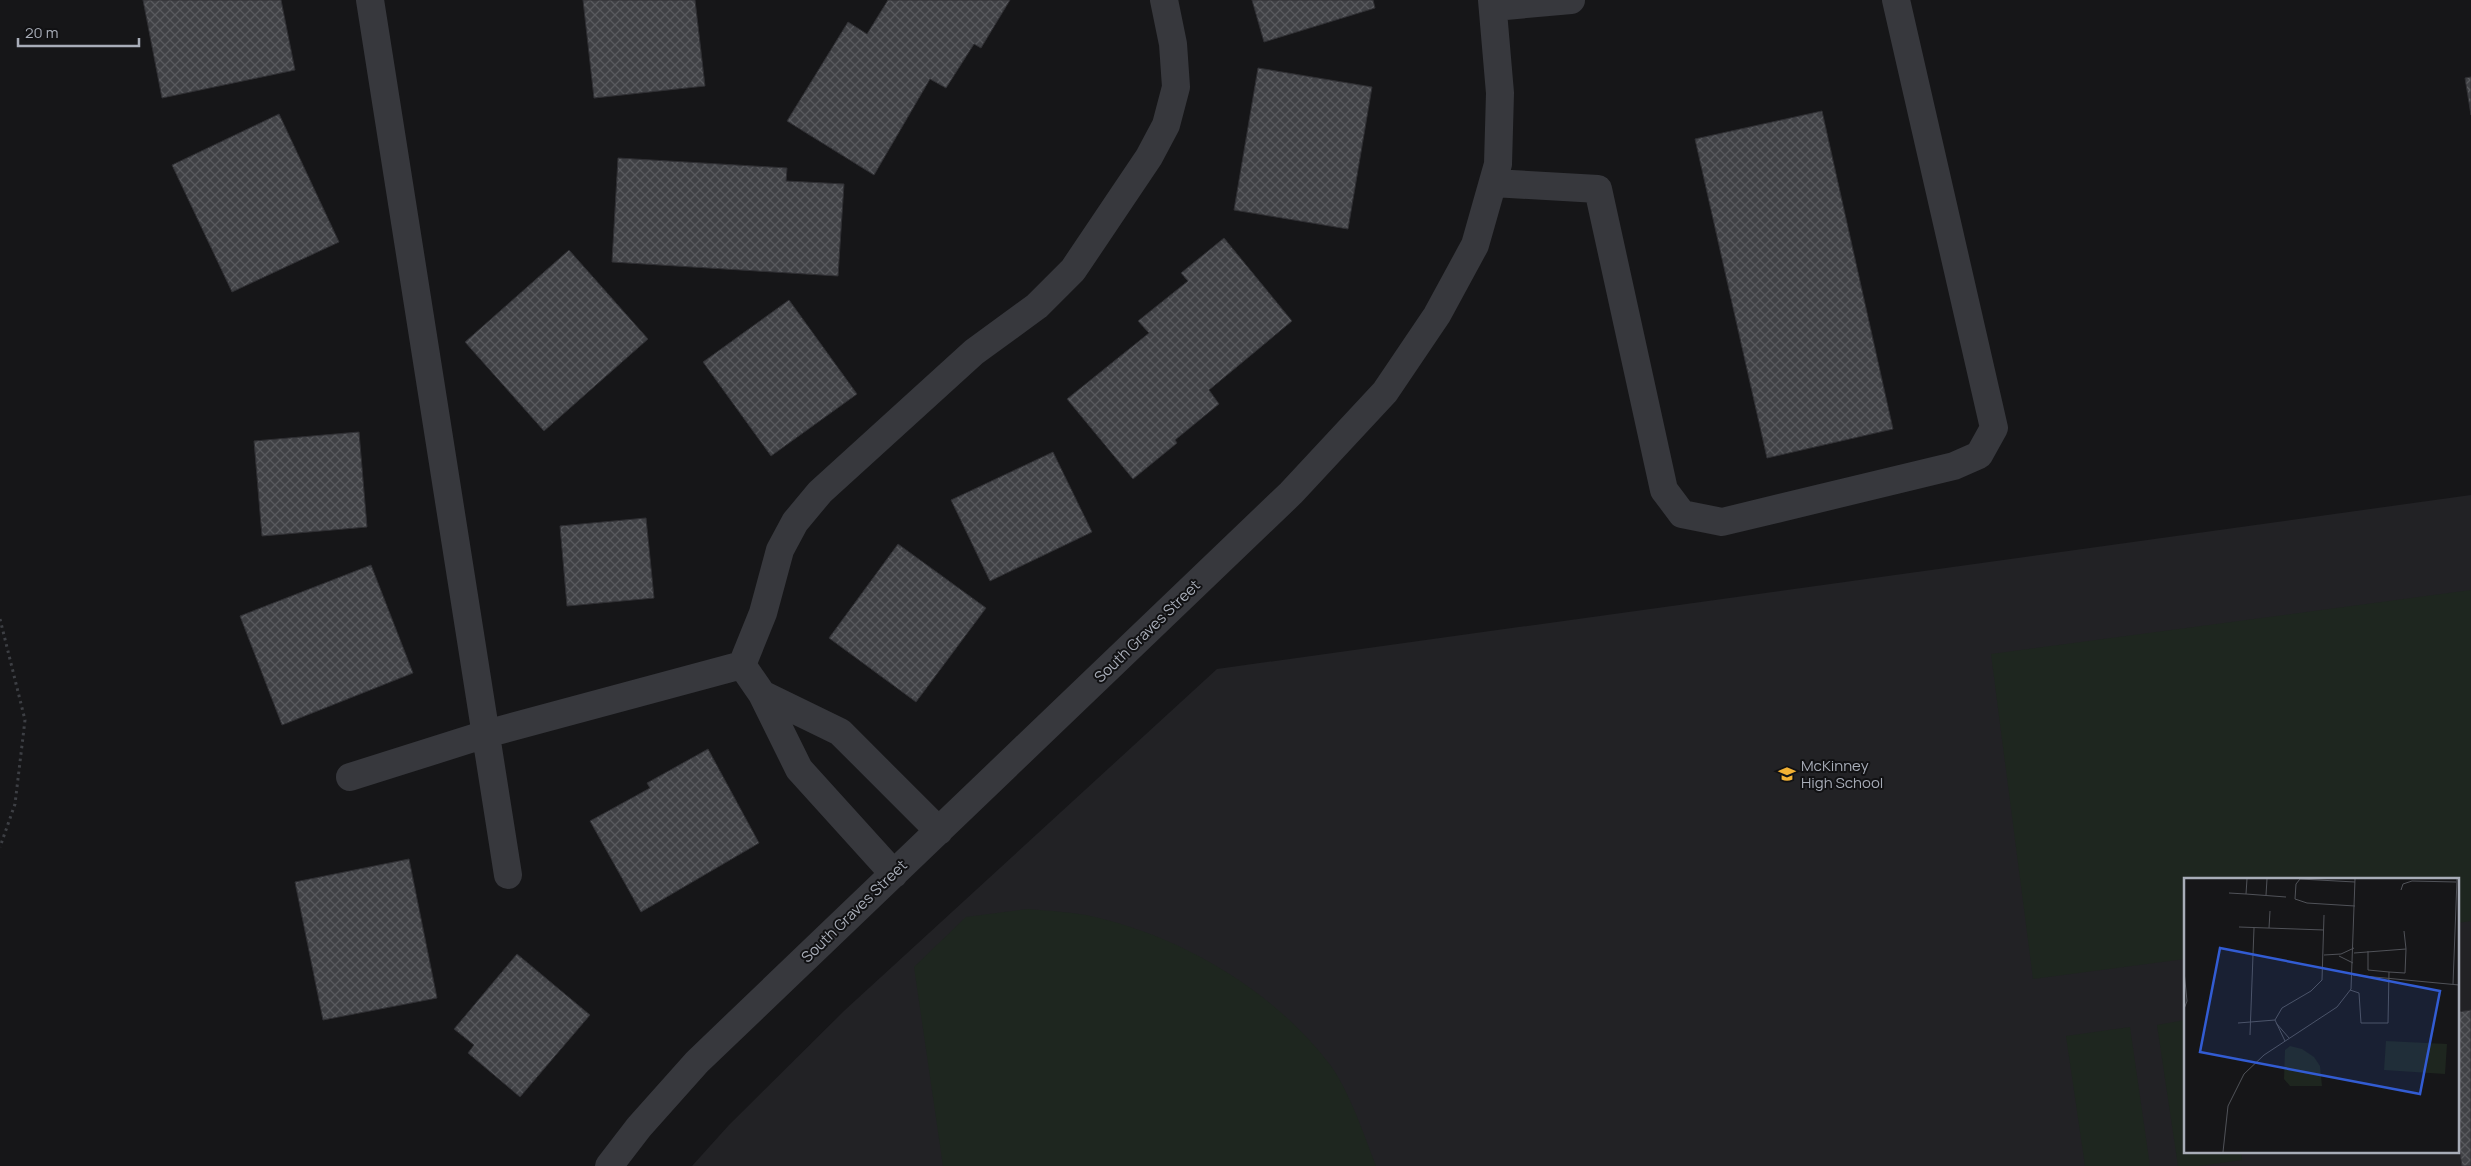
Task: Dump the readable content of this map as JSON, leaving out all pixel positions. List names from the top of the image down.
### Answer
{
  "streets": {
    "street": ["South Graves Street"]
  },
  "places": {
    "school or university": ["McKinney High School"]
  },
  "scale_bar": "20 m"
}
